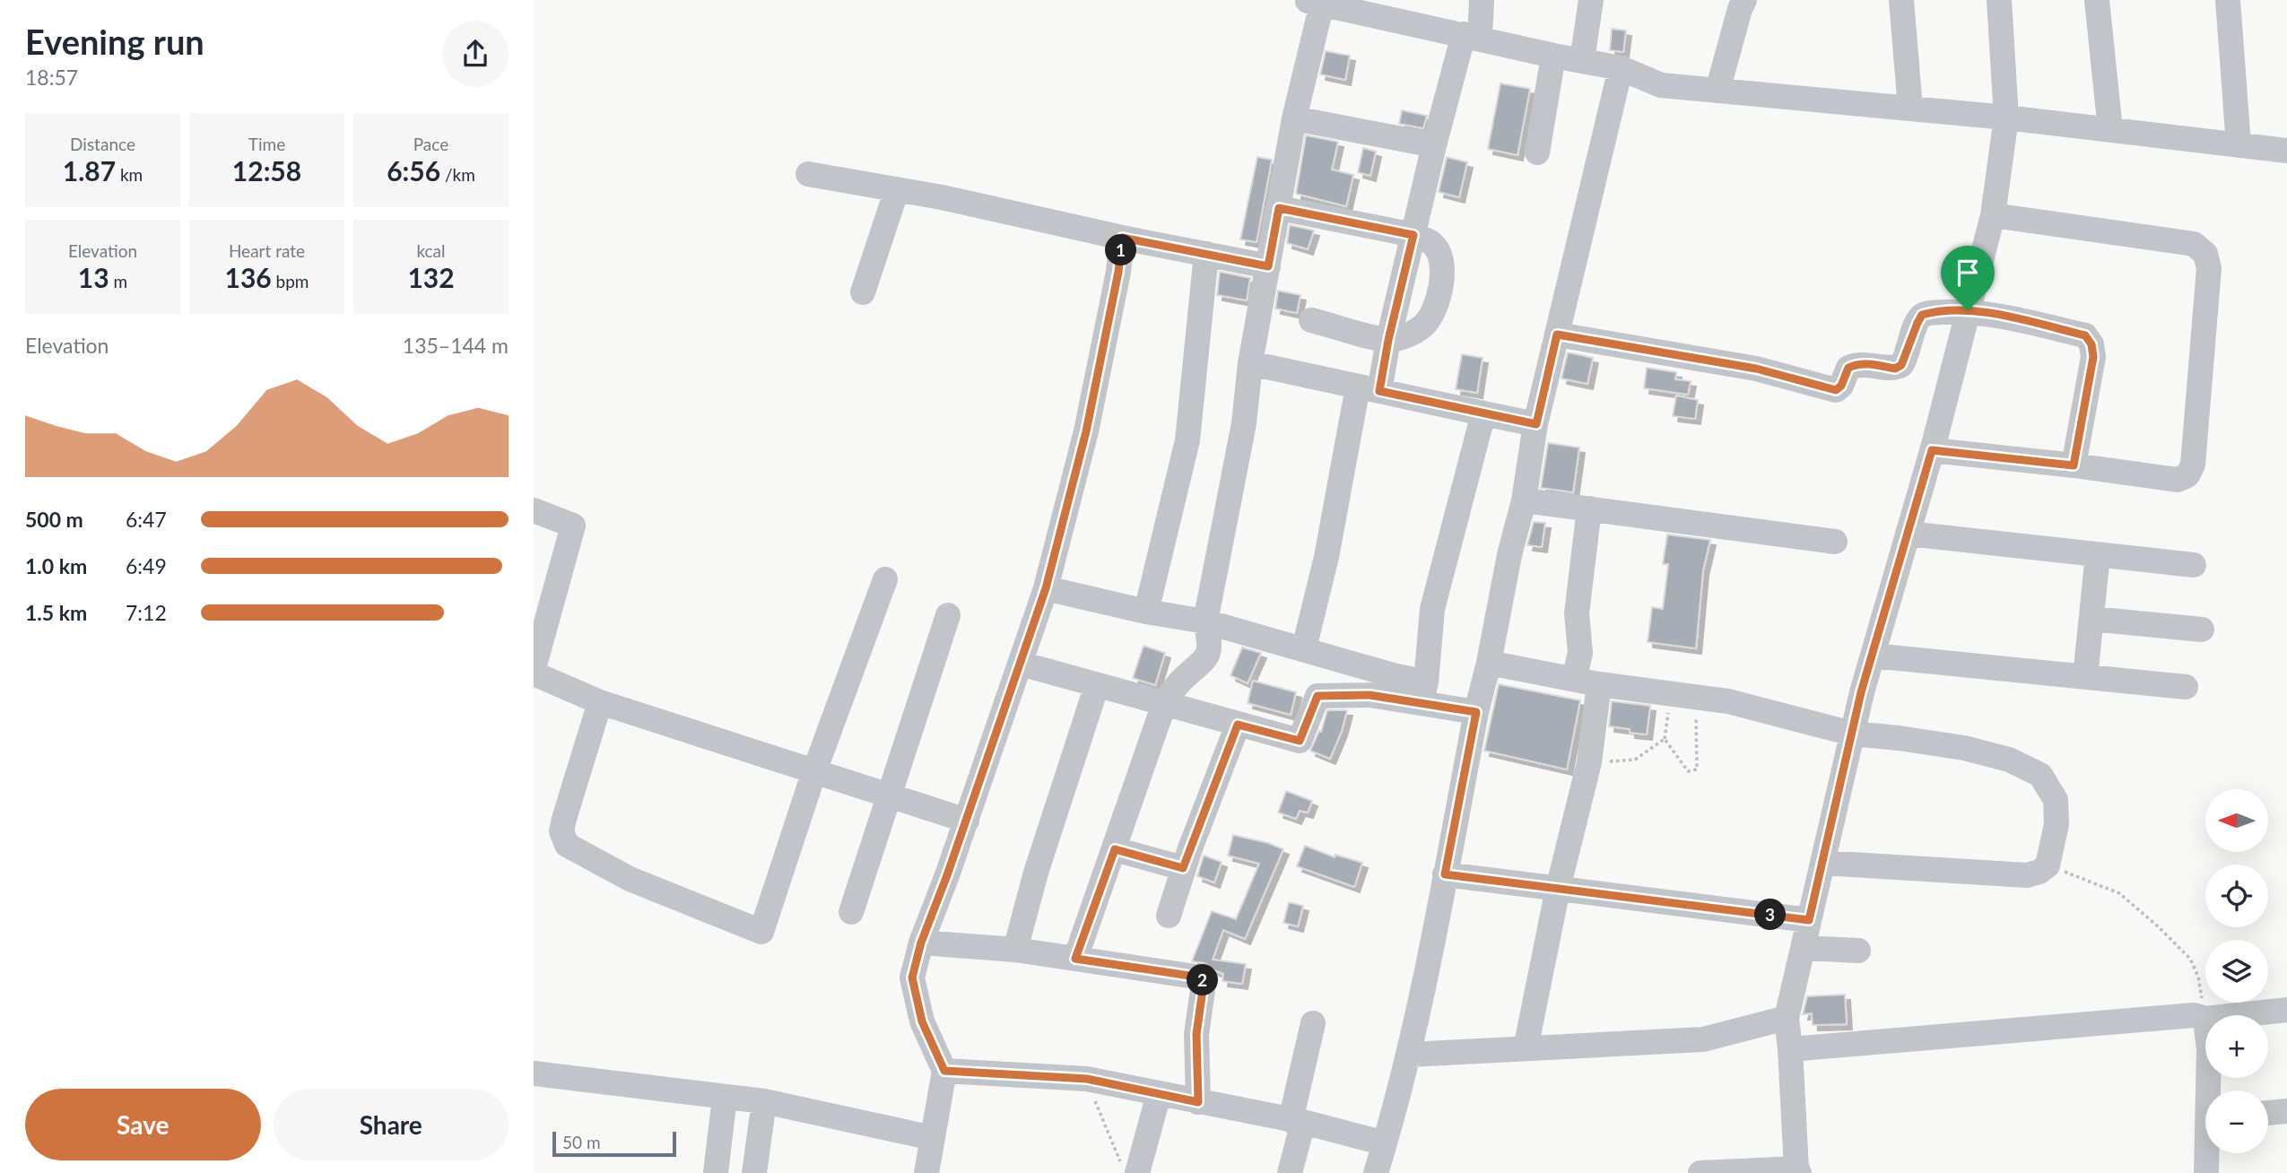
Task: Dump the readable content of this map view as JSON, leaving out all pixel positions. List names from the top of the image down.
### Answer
{
  "scale_bar": "50 m",
  "north": "left",
  "page": {
    "heading": ["Evening run", "18:57"],
    "stats": [
      ["Distance", "1.87 km"],
      ["Time", "12:58"],
      ["Pace", "6:56 /km"],
      ["Elevation", "13 m"],
      ["Heart rate", "136 bpm"],
      ["kcal", "132"]
    ],
    "pins": ["1", "3", "2"],
    "chart": ["Elevation", "135–144 m"],
    "list": [
      {
        "name": "500 m",
        "note": "6:47"
      },
      {
        "name": "1.0 km",
        "note": "6:49"
      },
      {
        "name": "1.5 km",
        "note": "7:12"
      }
    ],
    "map_buttons": ["+", "−"],
    "buttons": ["Save", "Share"],
    "scale": "50 m"
  }
}
